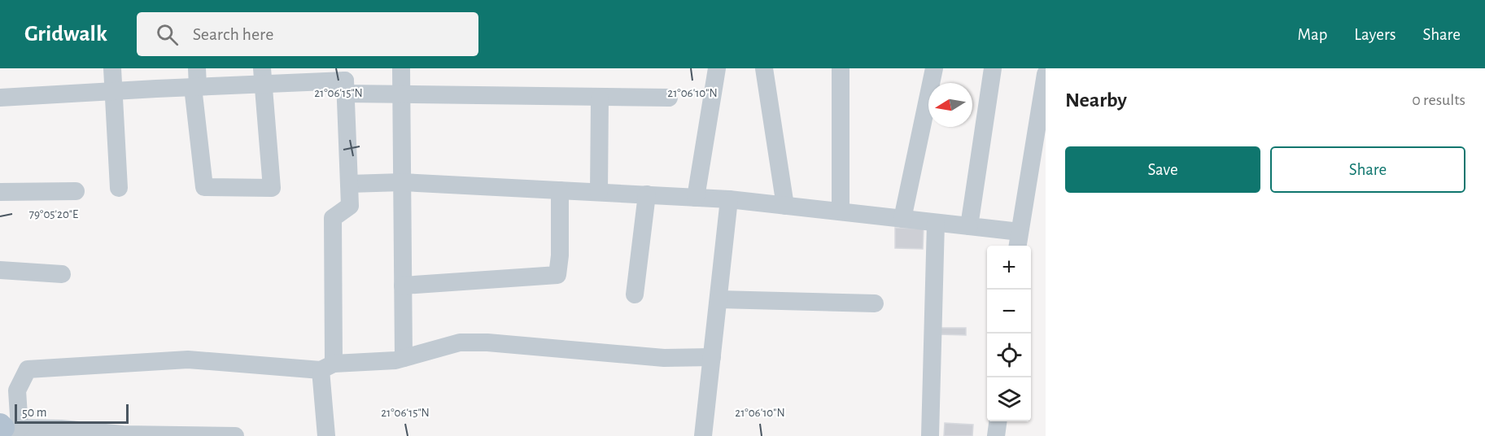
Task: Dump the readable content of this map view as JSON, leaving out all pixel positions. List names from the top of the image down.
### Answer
{
  "scale_bar": "50 m",
  "north": "left",
  "page": {
    "header": "Gridwalk",
    "search": "Search here",
    "nav": ["Map", "Layers", "Share"],
    "heading": ["Nearby", "0 results"],
    "buttons": ["Save", "Share"],
    "map_buttons": ["+", "−"],
    "scale": "50 m"
  },
  "coordinates": ["21°06'15\"N", "21°06'10\"N", "79°05'20\"E"]
}
